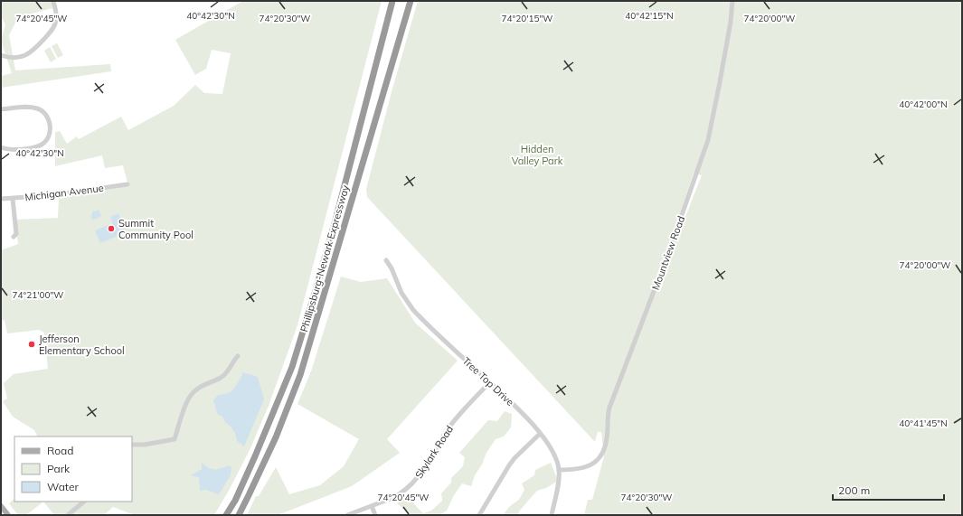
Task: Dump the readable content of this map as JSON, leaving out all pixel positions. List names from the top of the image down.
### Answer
{
  "streets": {
    "highway": ["Phillipsburg-Newark Expressway"],
    "street": [
      "Michigan Avenue",
      "Mountview Road",
      "Tree Top Drive",
      "Skylark Road"
    ]
  },
  "crossings": [
    ["Mountview Road", "Tree Top Drive"],
    ["Tree Top Drive", "Skylark Road"]
  ],
  "parks": ["Hidden Valley Park"],
  "places": ["Summit Community Pool", "Jefferson Elementary School"],
  "legend": ["Road", "Park", "Water"],
  "scale_bar": "200 m",
  "coordinates": [
    "40°42'30\"N",
    "40°42'15\"N",
    "74°20'45\"W",
    "74°20'30\"W",
    "74°20'15\"W",
    "74°20'00\"W",
    "40°42'00\"N",
    "74°21'00\"W",
    "40°41'45\"N"
  ]
}
